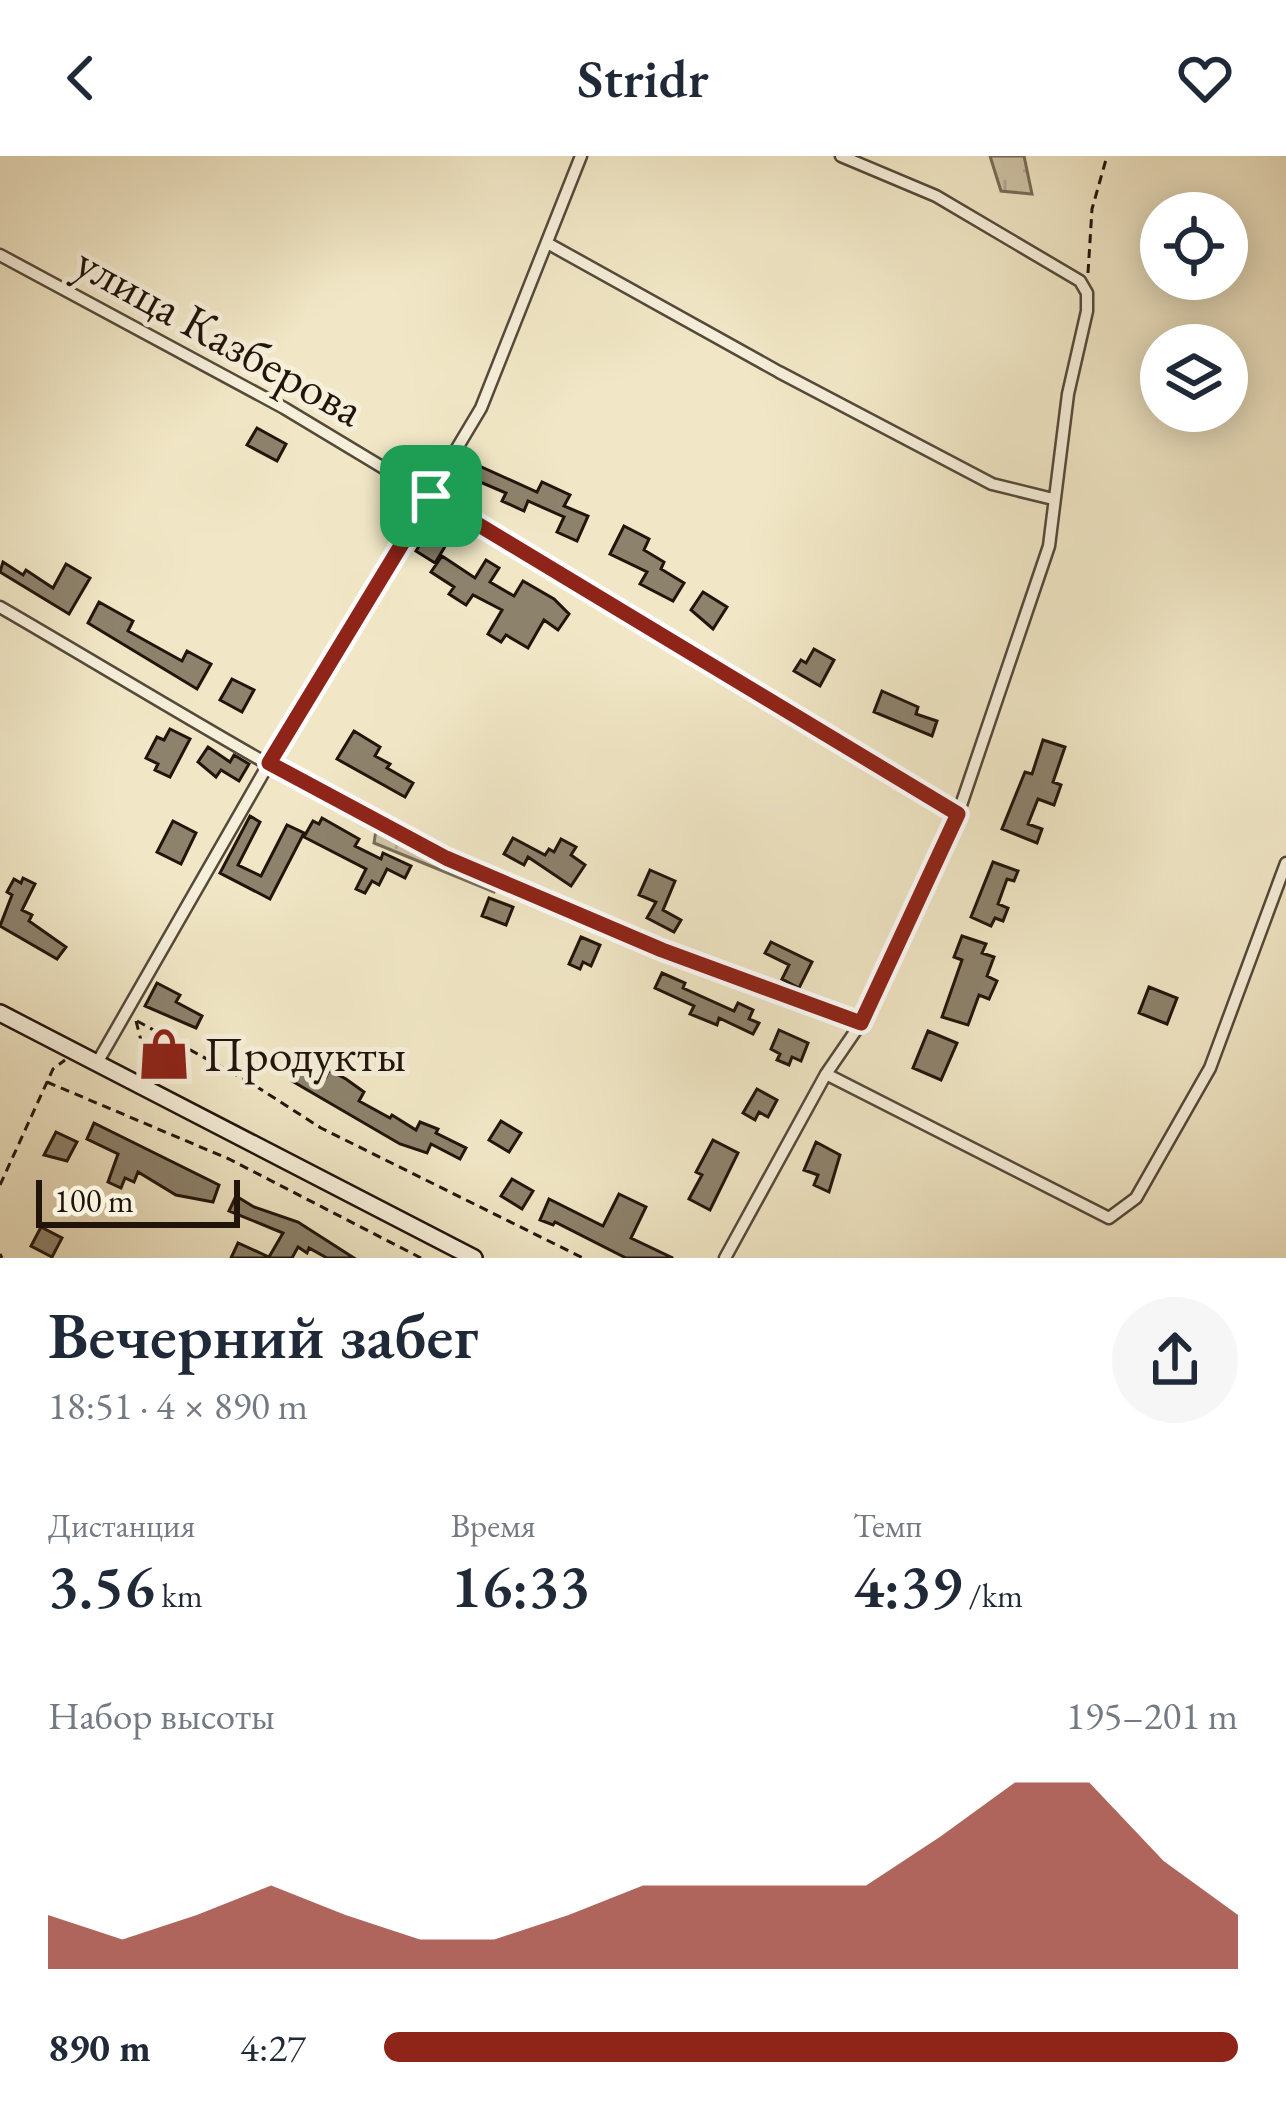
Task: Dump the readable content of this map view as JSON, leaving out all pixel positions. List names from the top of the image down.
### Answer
{
  "streets": {
    "street": ["улица Казберова"]
  },
  "places": {
    "shop": ["Продукты"]
  },
  "scale_bar": "100 m",
  "page": {
    "header": "Stridr",
    "scale": "100 m",
    "heading": ["Вечерний забег", "18:51 · 4 × 890 m"],
    "stats": [
      ["Дистанция", "3.56 km"],
      ["Время", "16:33"],
      ["Темп", "4:39 /km"]
    ],
    "chart": ["Набор высоты", "195–201 m"],
    "list": [
      {
        "name": "890 m",
        "note": "4:27"
      }
    ]
  }
}
